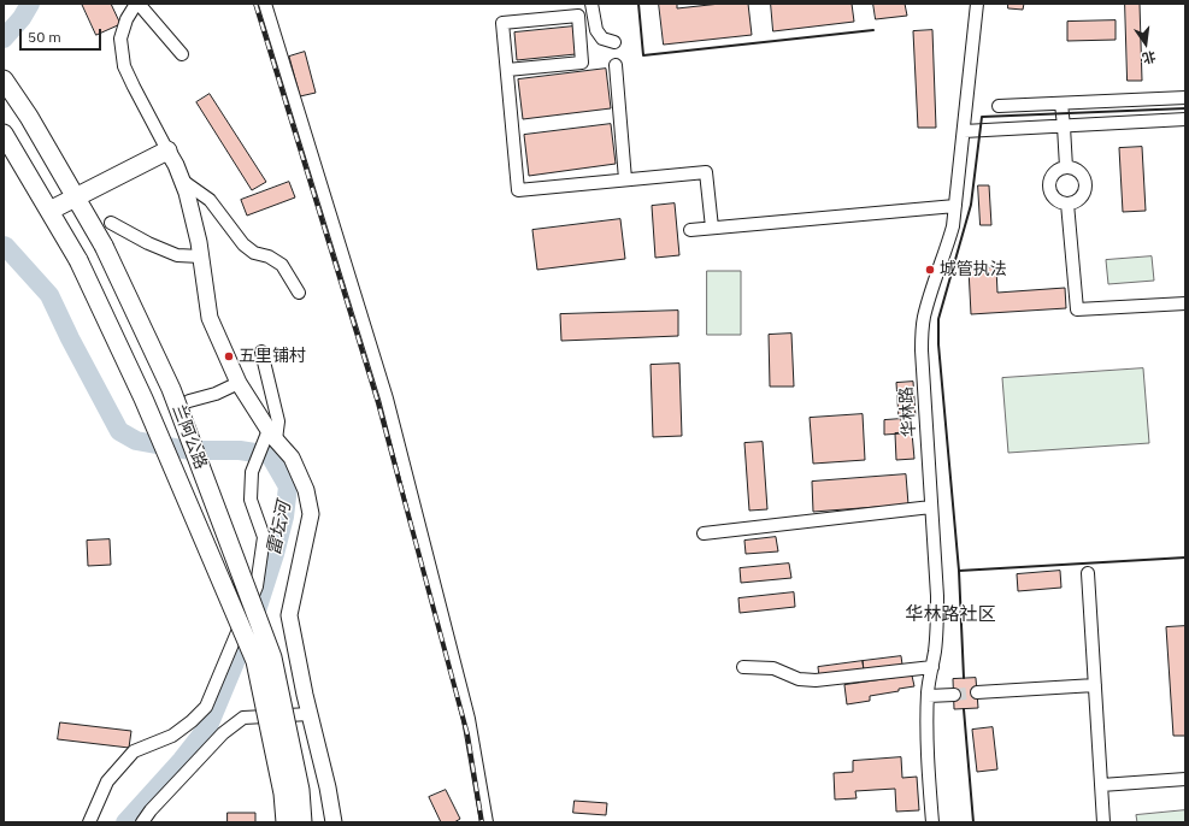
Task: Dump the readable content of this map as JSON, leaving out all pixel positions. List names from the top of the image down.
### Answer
{
  "streets": {
    "highway": ["兰阿公路"],
    "street": ["华林路"]
  },
  "districts": ["华林路社区"],
  "water": ["雷坛河"],
  "places": ["城管执法", "五里铺村"],
  "scale_bar": "50 m",
  "north": "bottom"
}
